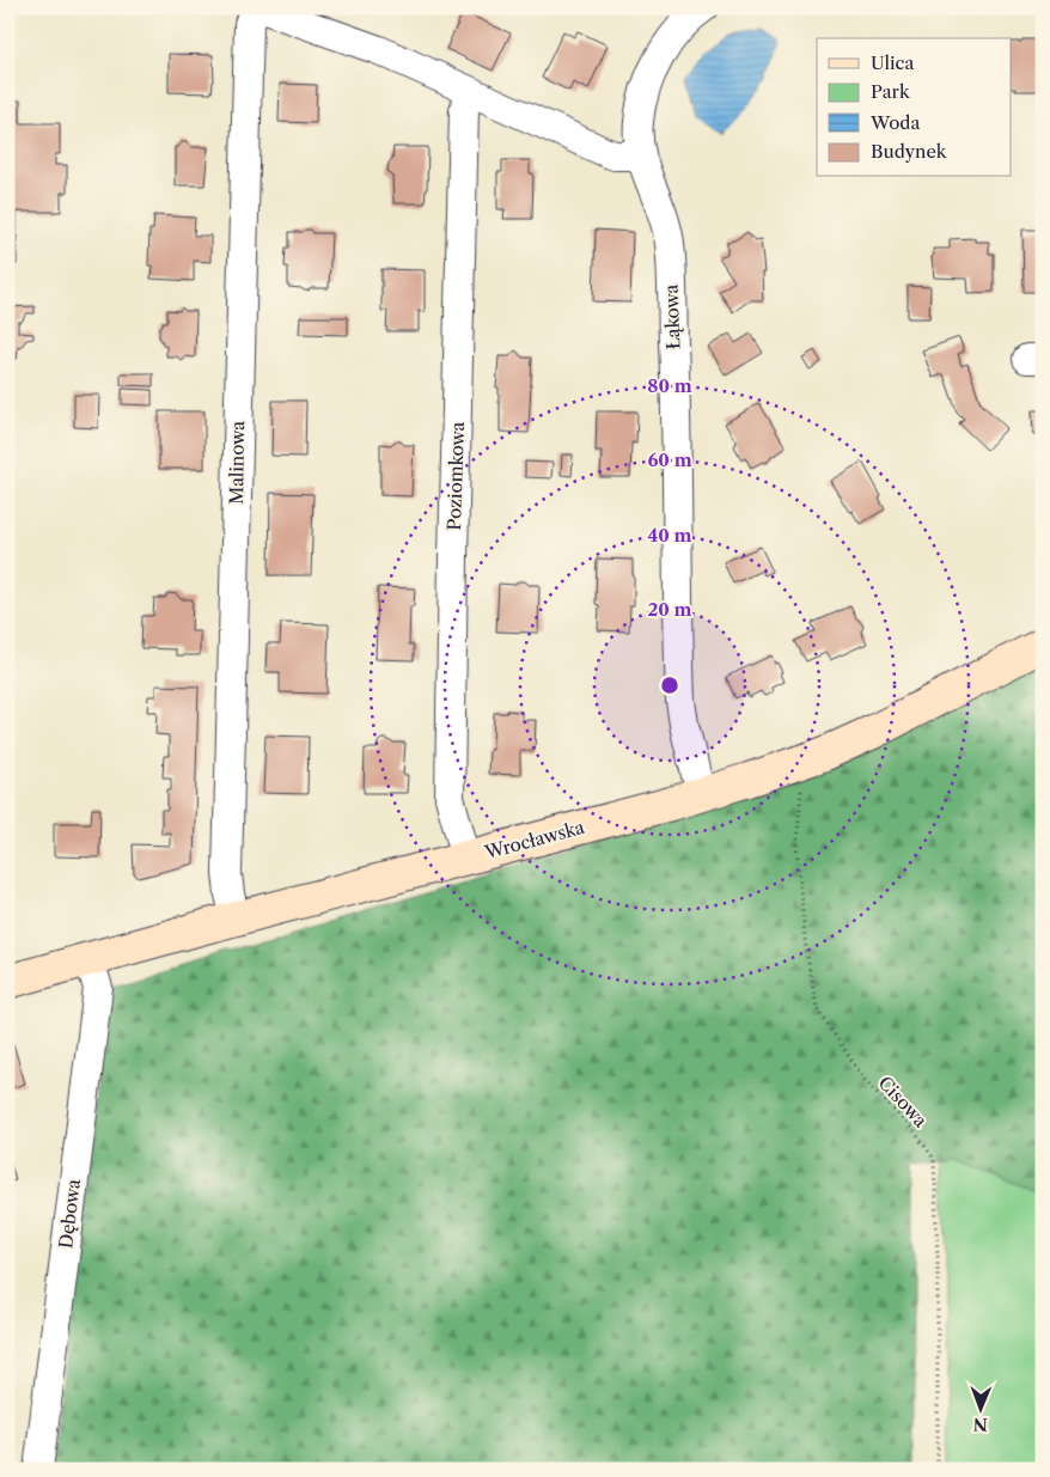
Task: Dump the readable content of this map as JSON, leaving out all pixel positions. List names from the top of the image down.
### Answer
{
  "streets": {
    "street": [
      "Łąkowa",
      "Malinowa",
      "Poziomkowa",
      "Wrocławska",
      "Dębowa"
    ],
    "path": ["Cisowa"]
  },
  "crossings": [
    ["Łąkowa", "Malinowa"],
    ["Łąkowa", "Wrocławska"],
    ["Malinowa", "Poziomkowa"],
    ["Malinowa", "Wrocławska"],
    ["Poziomkowa", "Wrocławska"],
    ["Wrocławska", "Cisowa"],
    ["Wrocławska", "Dębowa"]
  ],
  "legend": [
    "Ulica",
    "Park",
    "Woda",
    "Budynek"
  ],
  "north": "bottom",
  "rings": [
    "80 m",
    "60 m",
    "40 m",
    "20 m"
  ]
}
